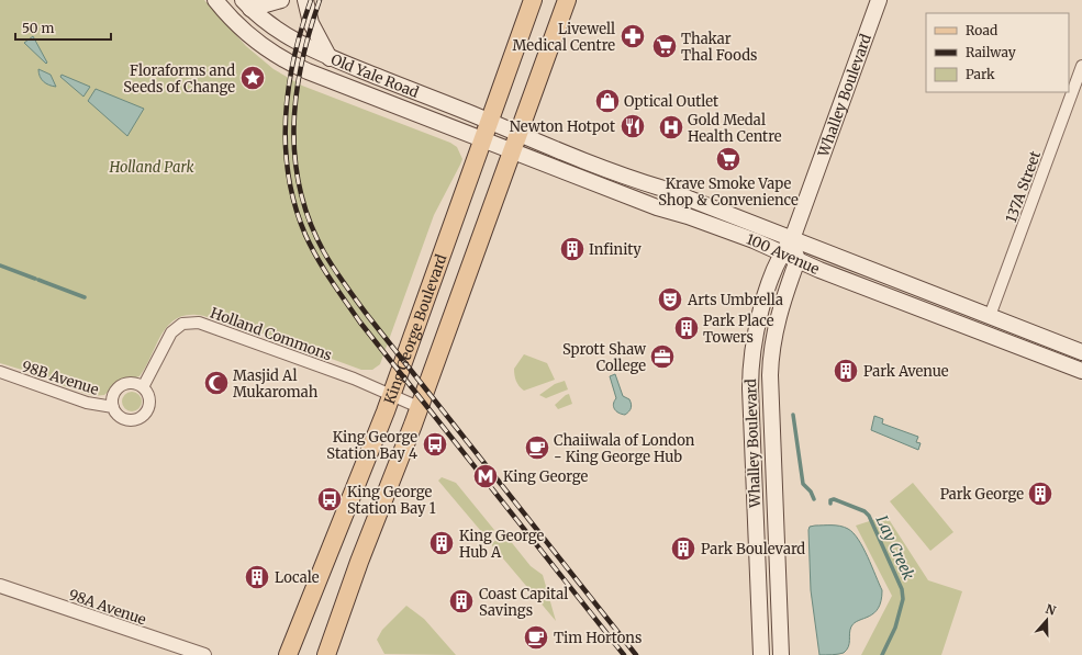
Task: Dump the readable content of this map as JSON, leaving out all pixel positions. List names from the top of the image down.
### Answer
{
  "streets": {
    "main road": [
      "Old Yale Road",
      "Whalley Boulevard",
      "100 Avenue",
      "King George Boulevard"
    ],
    "street": [
      "137A Street",
      "Holland Commons",
      "98B Avenue",
      "98A Avenue"
    ]
  },
  "crossings": [
    ["Old Yale Road", "100 Avenue"],
    ["Old Yale Road", "King George Boulevard"],
    ["Whalley Boulevard", "100 Avenue"],
    ["137A Street", "100 Avenue"],
    ["100 Avenue", "King George Boulevard"],
    ["King George Boulevard", "Holland Commons"],
    ["Holland Commons", "98B Avenue"]
  ],
  "water": ["Lay Creek"],
  "parks": ["Holland Park"],
  "places": {
    "pharmacy": ["Livewell Medical Centre"],
    "supermarket": ["Thakar Thal Foods", "Krave Smoke Vape Shop & Convenience"],
    "place": ["Floraforms and Seeds of Change"],
    "shop": ["Optical Outlet"],
    "restaurant": ["Newton Hotpot"],
    "hospital": ["Gold Medal Health Centre"],
    "building": [
      "Infinity",
      "Park Place Towers",
      "Park Avenue",
      "Park George",
      "King George Hub A",
      "Park Boulevard",
      "Locale",
      "Coast Capital Savings"
    ],
    "theatre": ["Arts Umbrella"],
    "office": ["Sprott Shaw College"],
    "mosque": ["Masjid Al Mukaromah"],
    "bus stop": ["King George Station Bay 4", "King George Station Bay 1"],
    "cafe": ["Chaiiwala of London - King George Hub", "Tim Hortons"],
    "metro station": ["King George"]
  },
  "legend": ["Road", "Railway", "Park"],
  "scale_bar": "50 m",
  "north": "top"
}
